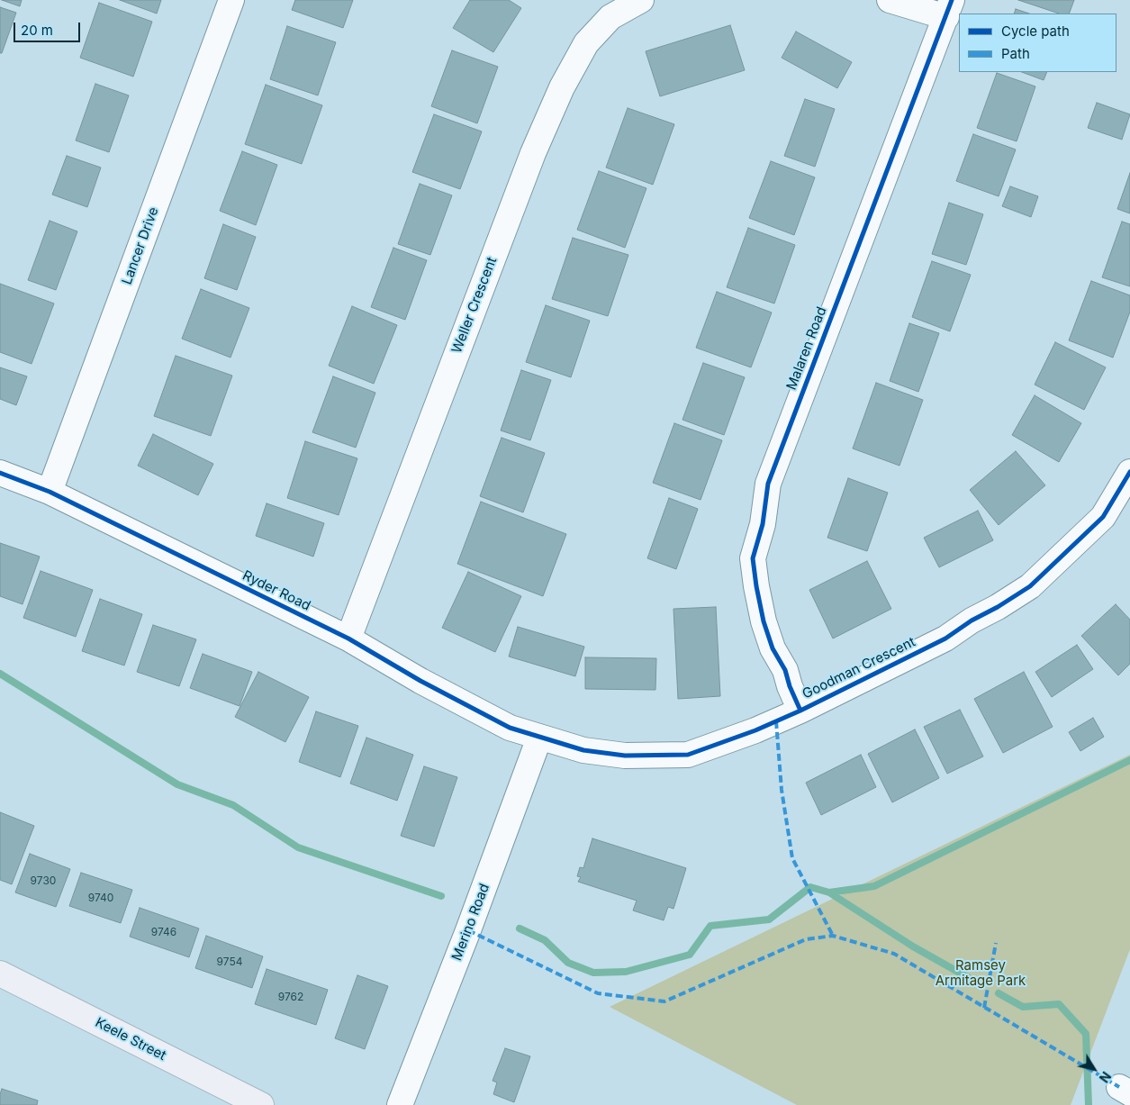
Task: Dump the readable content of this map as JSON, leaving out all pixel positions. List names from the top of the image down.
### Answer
{
  "streets": {
    "main road": ["Keele Street"],
    "street": [
      "Lancer Drive",
      "Weller Crescent",
      "Malaren Road",
      "Ryder Road",
      "Goodman Crescent",
      "Merino Road"
    ]
  },
  "crossings": [
    ["Lancer Drive", "Ryder Road"],
    ["Weller Crescent", "Ryder Road"],
    ["Malaren Road", "Goodman Crescent"],
    ["Ryder Road", "Goodman Crescent"],
    ["Ryder Road", "Merino Road"],
    ["Goodman Crescent", "Merino Road"]
  ],
  "parks": ["Ramsey Armitage Park"],
  "house_numbers": [
    "9730",
    "9740",
    "9746",
    "9754",
    "9762"
  ],
  "legend": ["Cycle path", "Path"],
  "scale_bar": "20 m",
  "north": "bottom right"
}
